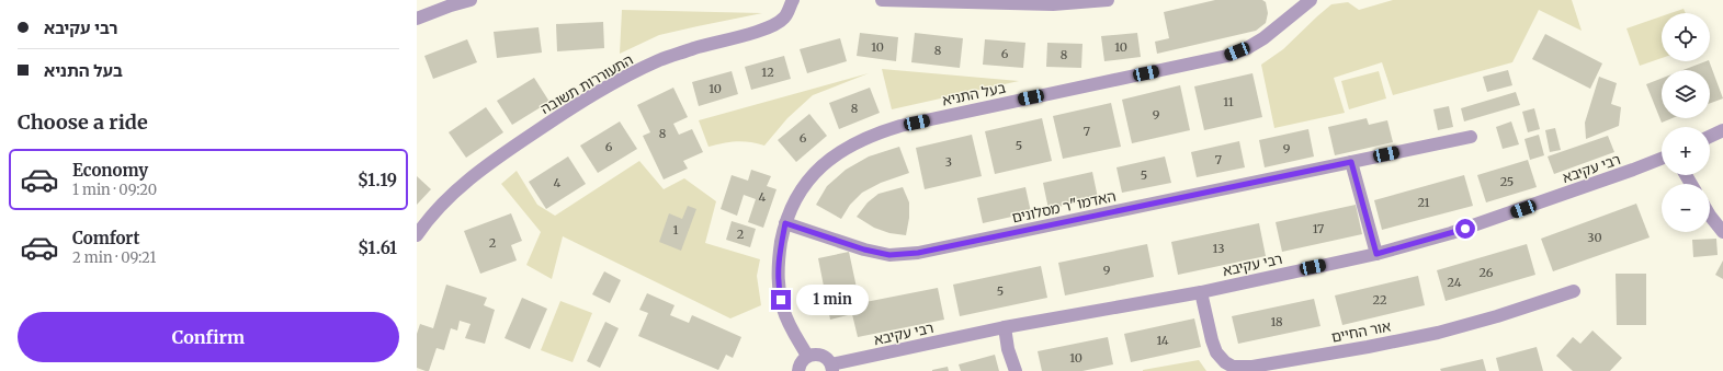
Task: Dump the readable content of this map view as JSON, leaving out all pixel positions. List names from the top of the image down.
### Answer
{
  "streets": {
    "street": [
      "התעוררות תשובה",
      "בעל התניא",
      "רבי עקיבא",
      "האדמו\"ר מסלונים",
      "אור החיים"
    ]
  },
  "crossings": [
    ["בעל התניא", "האדמו\"ר מסלונים"],
    ["רבי עקיבא", "אור החיים"]
  ],
  "house_numbers": [
    "10",
    "10",
    "8",
    "6",
    "8",
    "12",
    "10",
    "11",
    "8",
    "9",
    "7",
    "8",
    "6",
    "5",
    "6",
    "9",
    "7",
    "3",
    "5",
    "25",
    "4",
    "4",
    "21",
    "17",
    "1",
    "2",
    "30",
    "2",
    "13",
    "9",
    "26",
    "24",
    "5",
    "22",
    "18",
    "14",
    "10"
  ],
  "page": {
    "banner": ["רבי עקיבא", "בעל התניא"],
    "map_buttons": ["+", "−"],
    "heading": "Choose a ride",
    "list": [
      {
        "name": "Economy",
        "note": "1 min · 09:20",
        "value": "$1.19"
      },
      {
        "name": "Comfort",
        "note": "2 min · 09:21",
        "value": "$1.61"
      }
    ],
    "bubble": "1 min",
    "buttons": "Confirm"
  }
}
